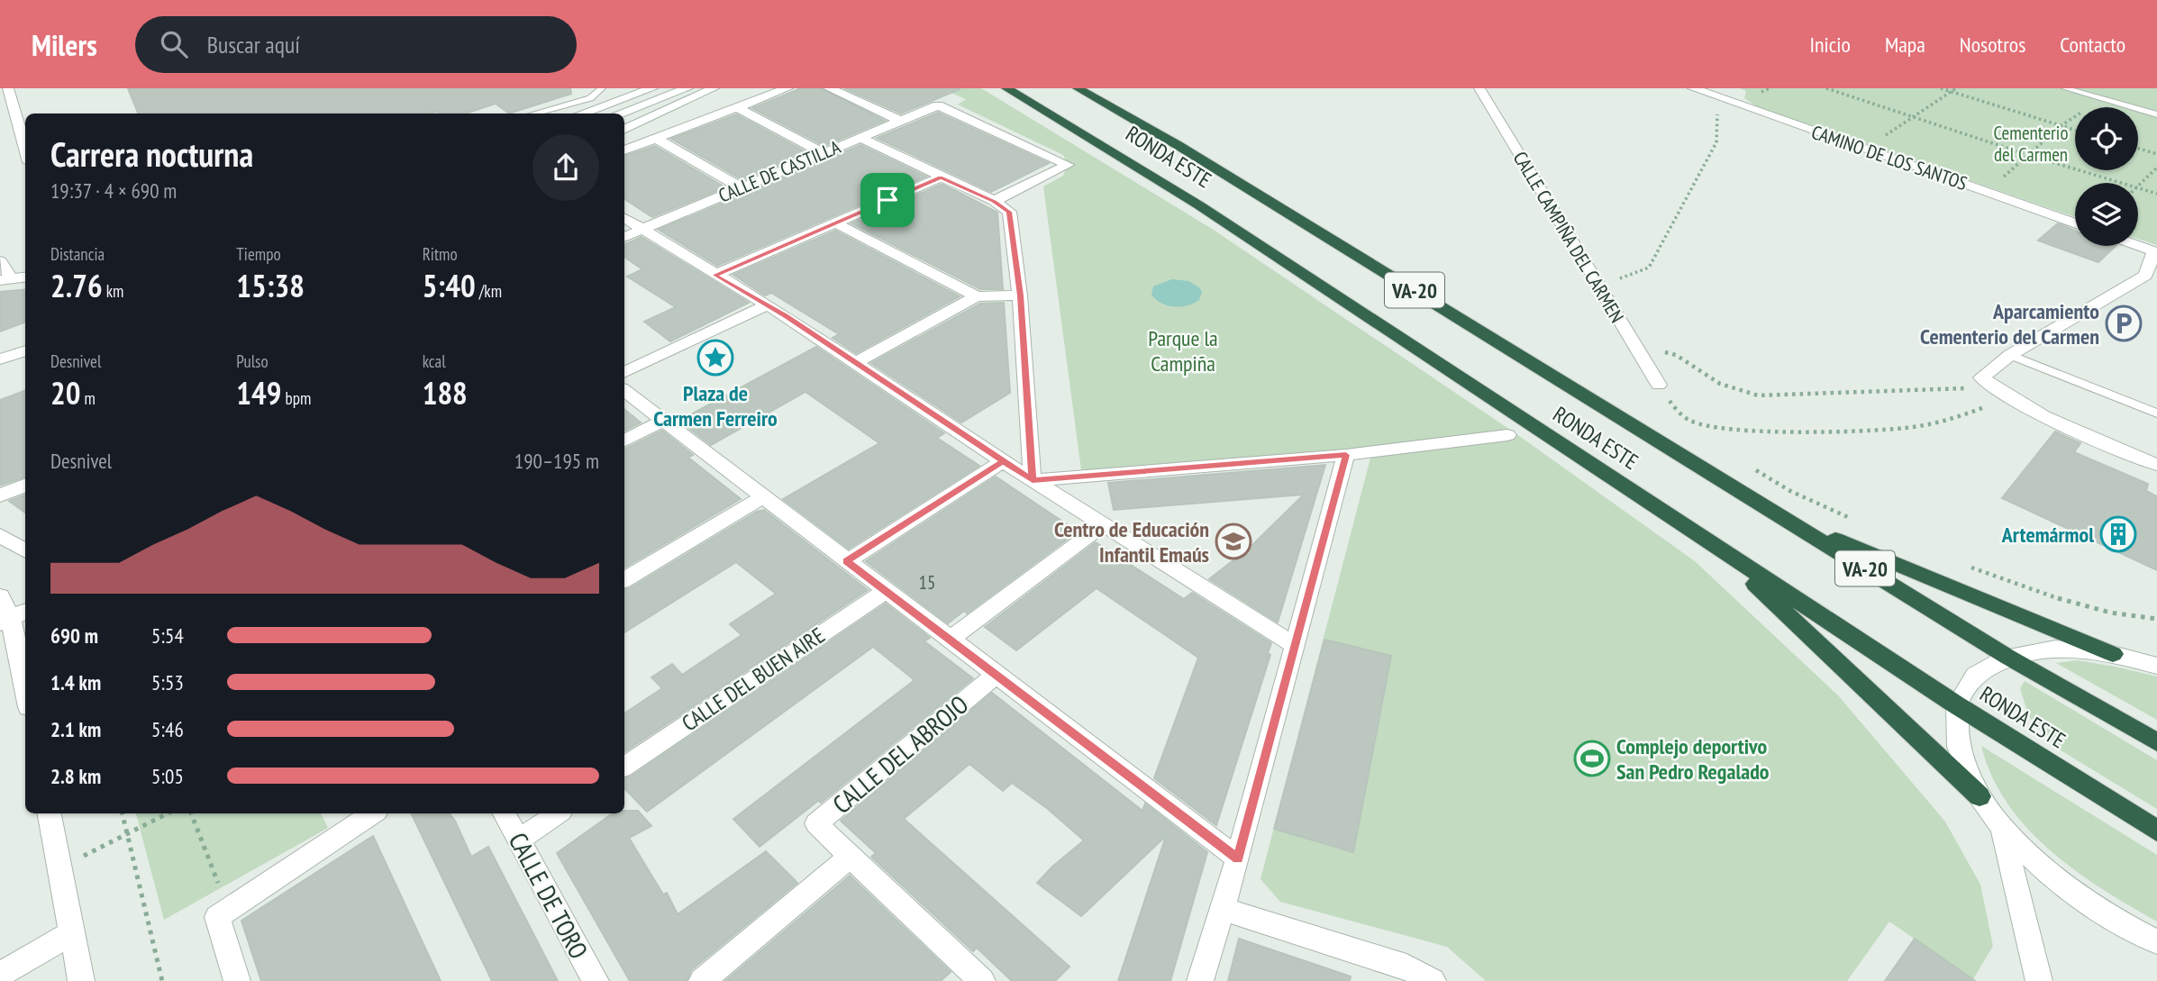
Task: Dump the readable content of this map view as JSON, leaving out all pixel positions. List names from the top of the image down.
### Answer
{
  "streets": {
    "highway": ["RONDA ESTE", "VA-20"],
    "street": [
      "CAMINO DE LOS SANTOS",
      "CALLE DE CASTILLA",
      "CALLE CAMPIÑA DEL CARMEN",
      "CALLE DEL BUEN AIRE",
      "CALLE DEL ABROJO",
      "CALLE DE TORO"
    ]
  },
  "parks": ["Cementerio del Carmen", "Parque la Campiña"],
  "places": {
    "parking": ["Aparcamiento Cementerio del Carmen"],
    "place": ["Plaza de Carmen Ferreiro"],
    "building": ["Artemármol"],
    "school or university": ["Centro de Educación Infantil Emaús"],
    "sports": ["Complejo deportivo San Pedro Regalado"]
  },
  "house_numbers": ["15"],
  "page": {
    "header": "Milers",
    "search": "Buscar aquí",
    "nav": [
      "Inicio",
      "Mapa",
      "Nosotros",
      "Contacto"
    ],
    "heading": ["Carrera nocturna", "19:37 · 4 × 690 m"],
    "stats": [
      ["Distancia", "2.76 km"],
      ["Tiempo", "15:38"],
      ["Ritmo", "5:40 /km"],
      ["Desnivel", "20 m"],
      ["Pulso", "149 bpm"],
      ["kcal", "188"]
    ],
    "chart": ["Desnivel", "190–195 m"],
    "list": [
      {
        "name": "690 m",
        "note": "5:54"
      },
      {
        "name": "1.4 km",
        "note": "5:53"
      },
      {
        "name": "2.1 km",
        "note": "5:46"
      },
      {
        "name": "2.8 km",
        "note": "5:05"
      }
    ]
  }
}
